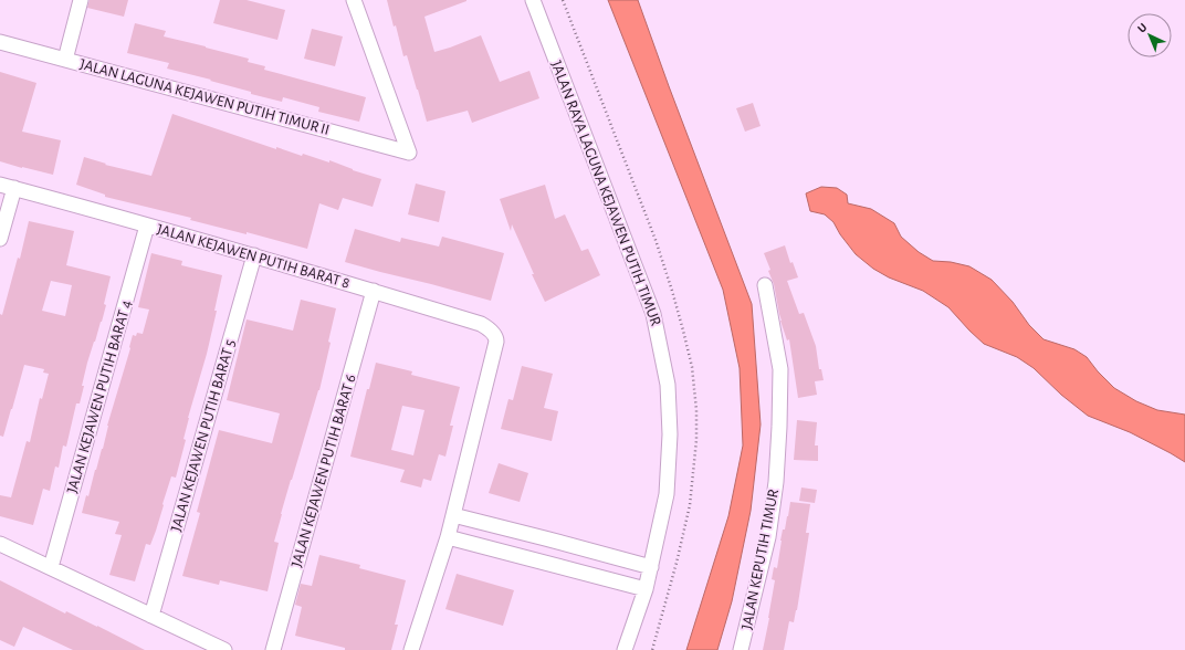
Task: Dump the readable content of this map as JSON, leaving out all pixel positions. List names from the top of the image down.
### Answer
{
  "streets": {
    "street": [
      "JALAN LAGUNA KEJAWEN PUTIH TIMUR II",
      "JALAN RAYA LAGUNA KEJAWEN PUTIH TIMUR",
      "JALAN KEJAWEN PUTIH BARAT 8",
      "JALAN KEJAWEN PUTIH BARAT 4",
      "JALAN KEJAWEN PUTIH BARAT 5",
      "JALAN KEJAWEN PUTIH BARAT 6",
      "JALAN KEPUTIH TIMUR"
    ]
  },
  "crossings": [
    ["JALAN KEJAWEN PUTIH BARAT 8", "JALAN KEJAWEN PUTIH BARAT 4"],
    ["JALAN KEJAWEN PUTIH BARAT 8", "JALAN KEJAWEN PUTIH BARAT 5"],
    ["JALAN KEJAWEN PUTIH BARAT 8", "JALAN KEJAWEN PUTIH BARAT 6"]
  ],
  "north": "top left"
}
